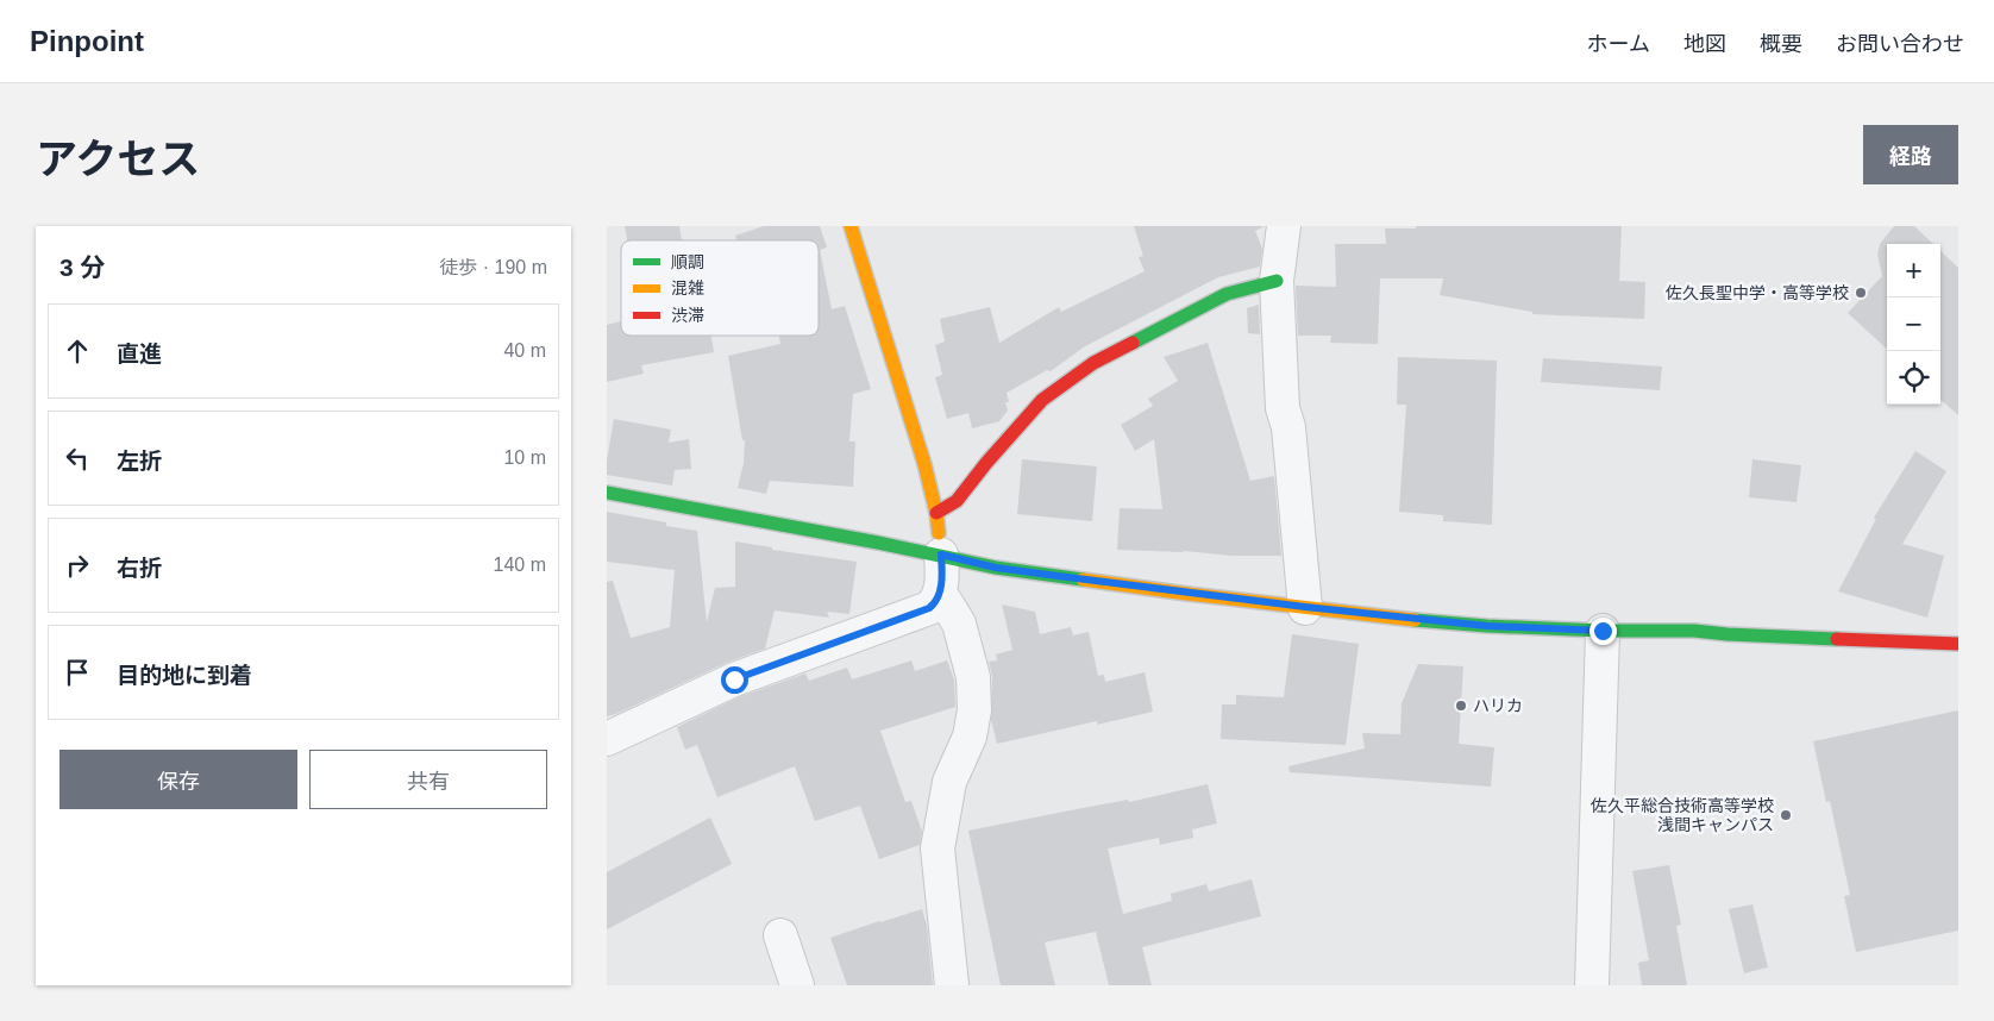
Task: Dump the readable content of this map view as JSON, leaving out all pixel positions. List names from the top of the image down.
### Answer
{
  "places": ["佐久長聖中学・高等学校", "ハリカ", "佐久平総合技術高等学校 浅間キャンパス"],
  "legend": ["順調", "混雑", "渋滞"],
  "page": {
    "header": "Pinpoint",
    "nav": [
      "ホーム",
      "地図",
      "概要",
      "お問い合わせ"
    ],
    "title": "アクセス",
    "buttons": [
      "経路",
      ["保存", "共有"]
    ],
    "heading": ["3 分", "徒歩 · 190 m"],
    "map_buttons": ["+", "−"],
    "list": [
      ["直進", "40 m"],
      ["左折", "10 m"],
      ["右折", "140 m"],
      "目的地に到着"
    ]
  }
}
